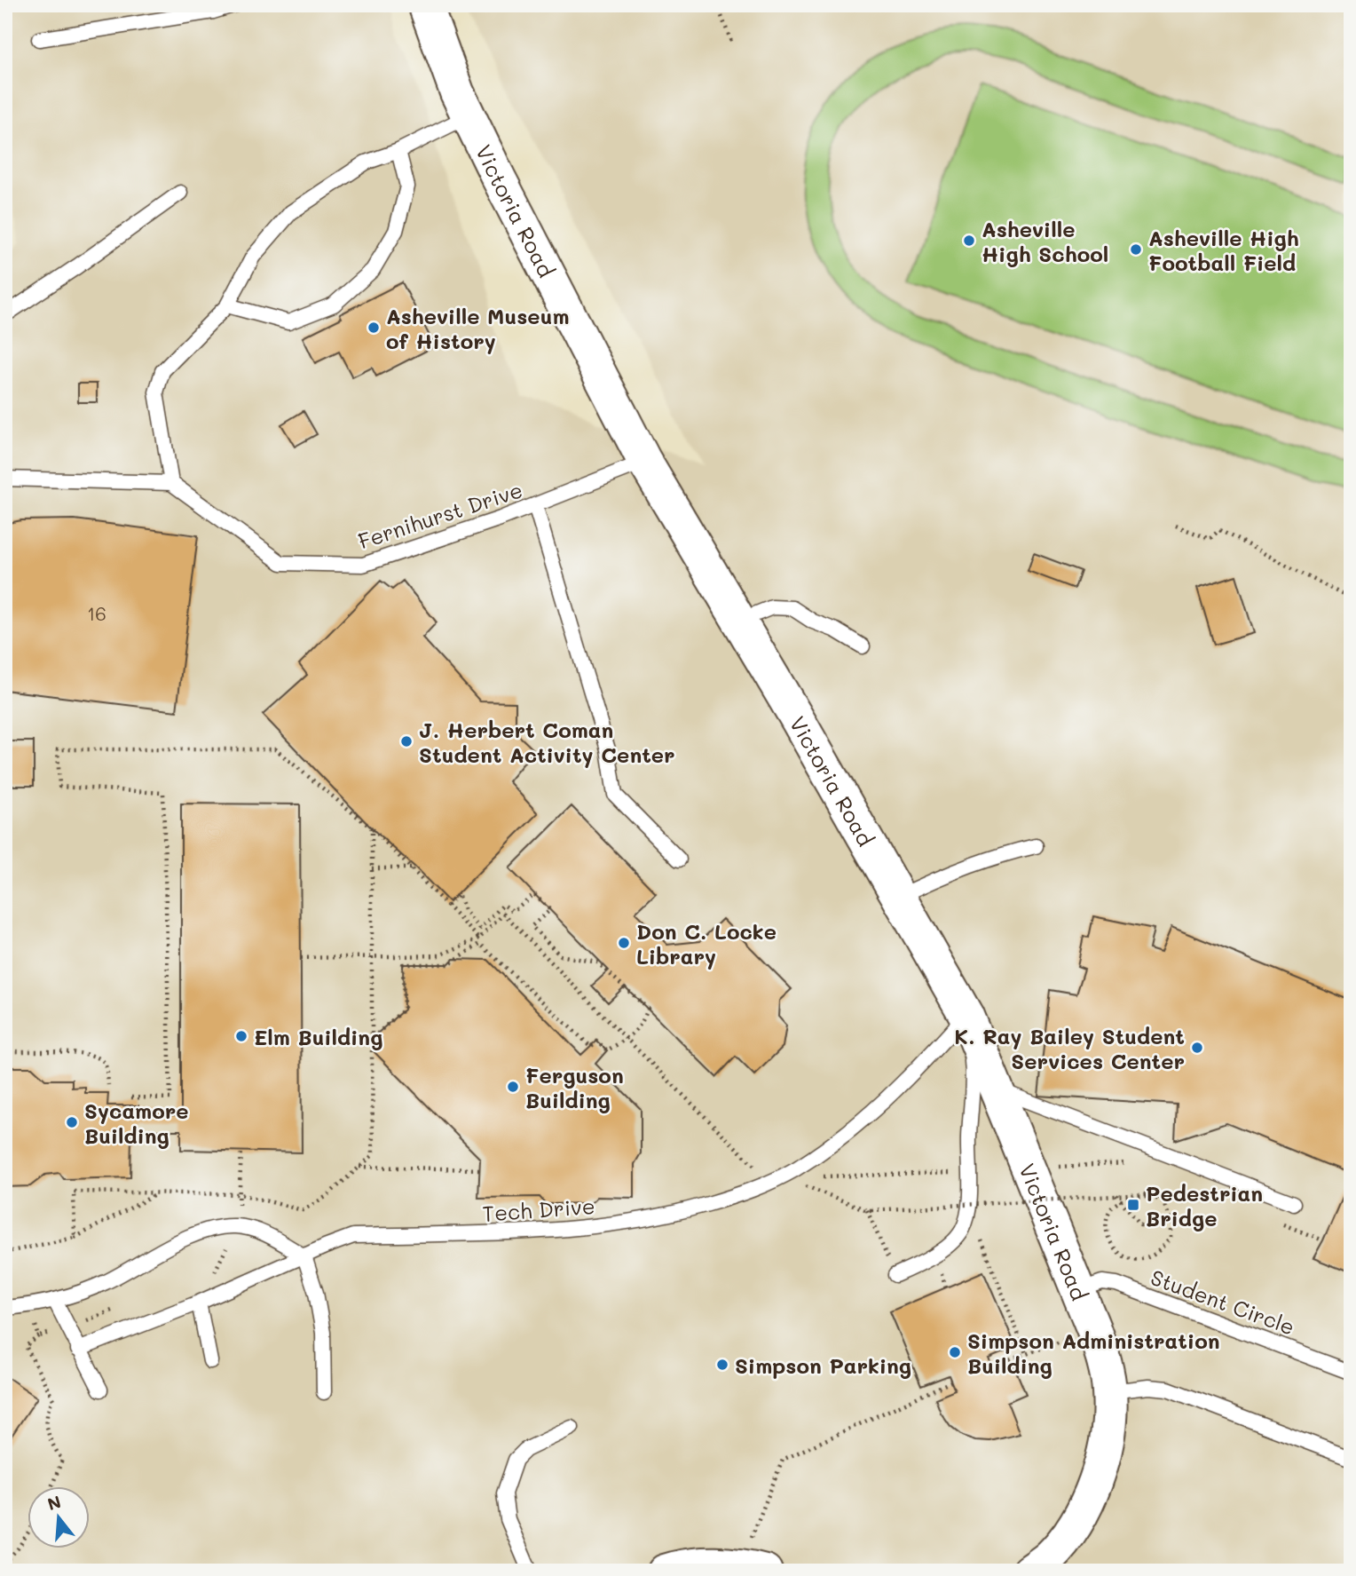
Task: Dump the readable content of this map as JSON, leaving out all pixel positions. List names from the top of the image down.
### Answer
{
  "streets": {
    "street": ["Victoria Road"],
    "lane": ["Fernihurst Drive", "Tech Drive", "Student Circle"]
  },
  "crossings": [
    ["Victoria Road", "Fernihurst Drive"],
    ["Victoria Road", "Tech Drive"],
    ["Victoria Road", "Student Circle"]
  ],
  "places": {
    "other": [
      "Asheville High School",
      "Asheville High Football Field",
      "Asheville Museum of History",
      "J. Herbert Coman Student Activity Center",
      "Don C. Locke Library",
      "Elm Building",
      "K. Ray Bailey Student Services Center",
      "Ferguson Building",
      "Sycamore Building",
      "Simpson Administration Building",
      "Simpson Parking"
    ],
    "transit": ["Pedestrian Bridge"]
  },
  "house_numbers": ["16"],
  "north": "top"
}
